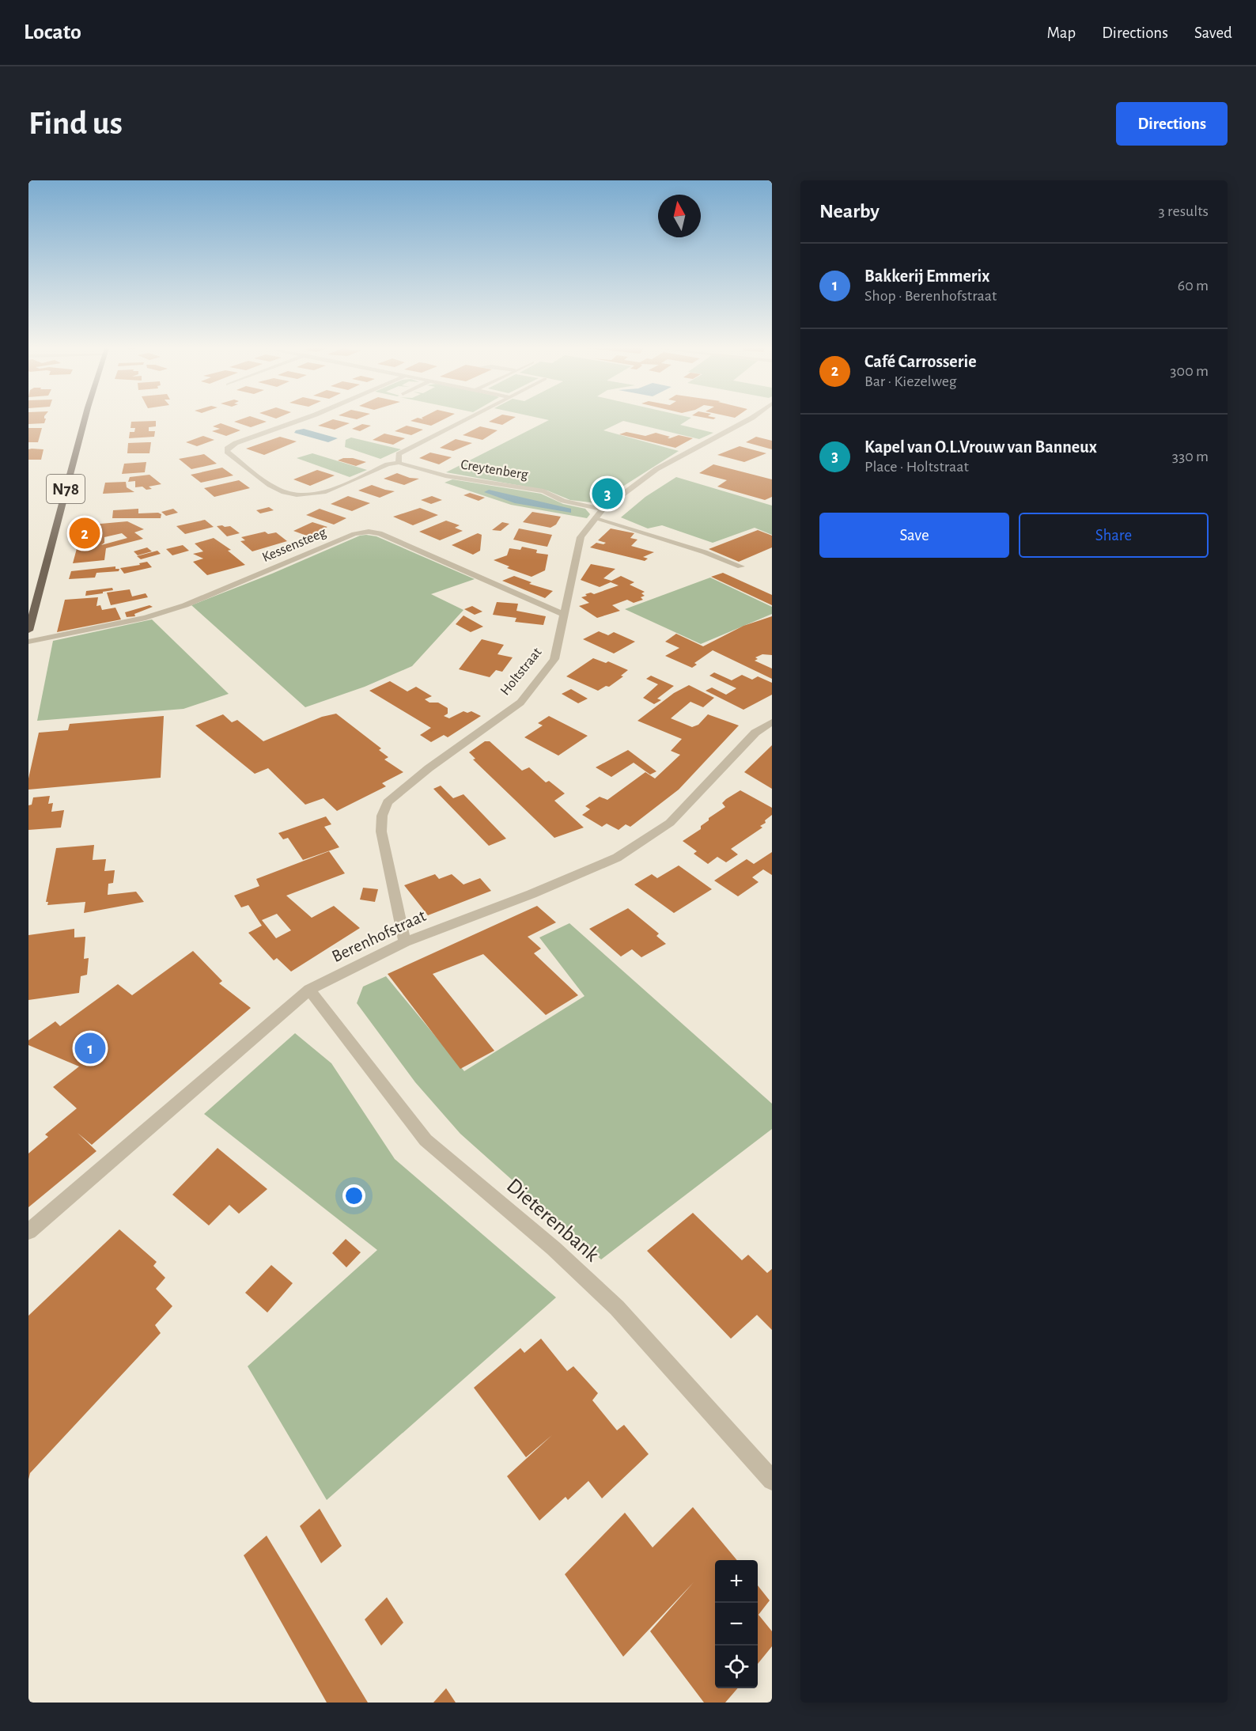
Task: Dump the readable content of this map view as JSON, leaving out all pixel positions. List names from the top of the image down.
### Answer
{
  "streets": {
    "main road": ["N78"],
    "street": [
      "Creytenberg",
      "Kessensteeg",
      "Holtstraat",
      "Berenhofstraat",
      "Dieterenbank"
    ]
  },
  "crossings": [
    ["Creytenberg", "Holtstraat"],
    ["Kessensteeg", "Holtstraat"],
    ["Holtstraat", "Berenhofstraat"],
    ["Berenhofstraat", "Dieterenbank"]
  ],
  "north": "top",
  "page": {
    "header": "Locato",
    "nav": ["Map", "Directions", "Saved"],
    "buttons": [
      "Directions",
      ["Save", "Share"]
    ],
    "title": "Find us",
    "heading": ["Nearby", "3 results"],
    "list": [
      {
        "mark": "1",
        "name": "Bakkerij Emmerix",
        "note": "Shop · Berenhofstraat",
        "value": "60 m"
      },
      {
        "mark": "2",
        "name": "Café Carrosserie",
        "note": "Bar · Kiezelweg",
        "value": "300 m"
      },
      {
        "mark": "3",
        "name": "Kapel van O.L.Vrouw van Banneux",
        "note": "Place · Holtstraat",
        "value": "330 m"
      }
    ],
    "pins": ["3", "2", "1"],
    "map_buttons": ["+", "−"]
  }
}
